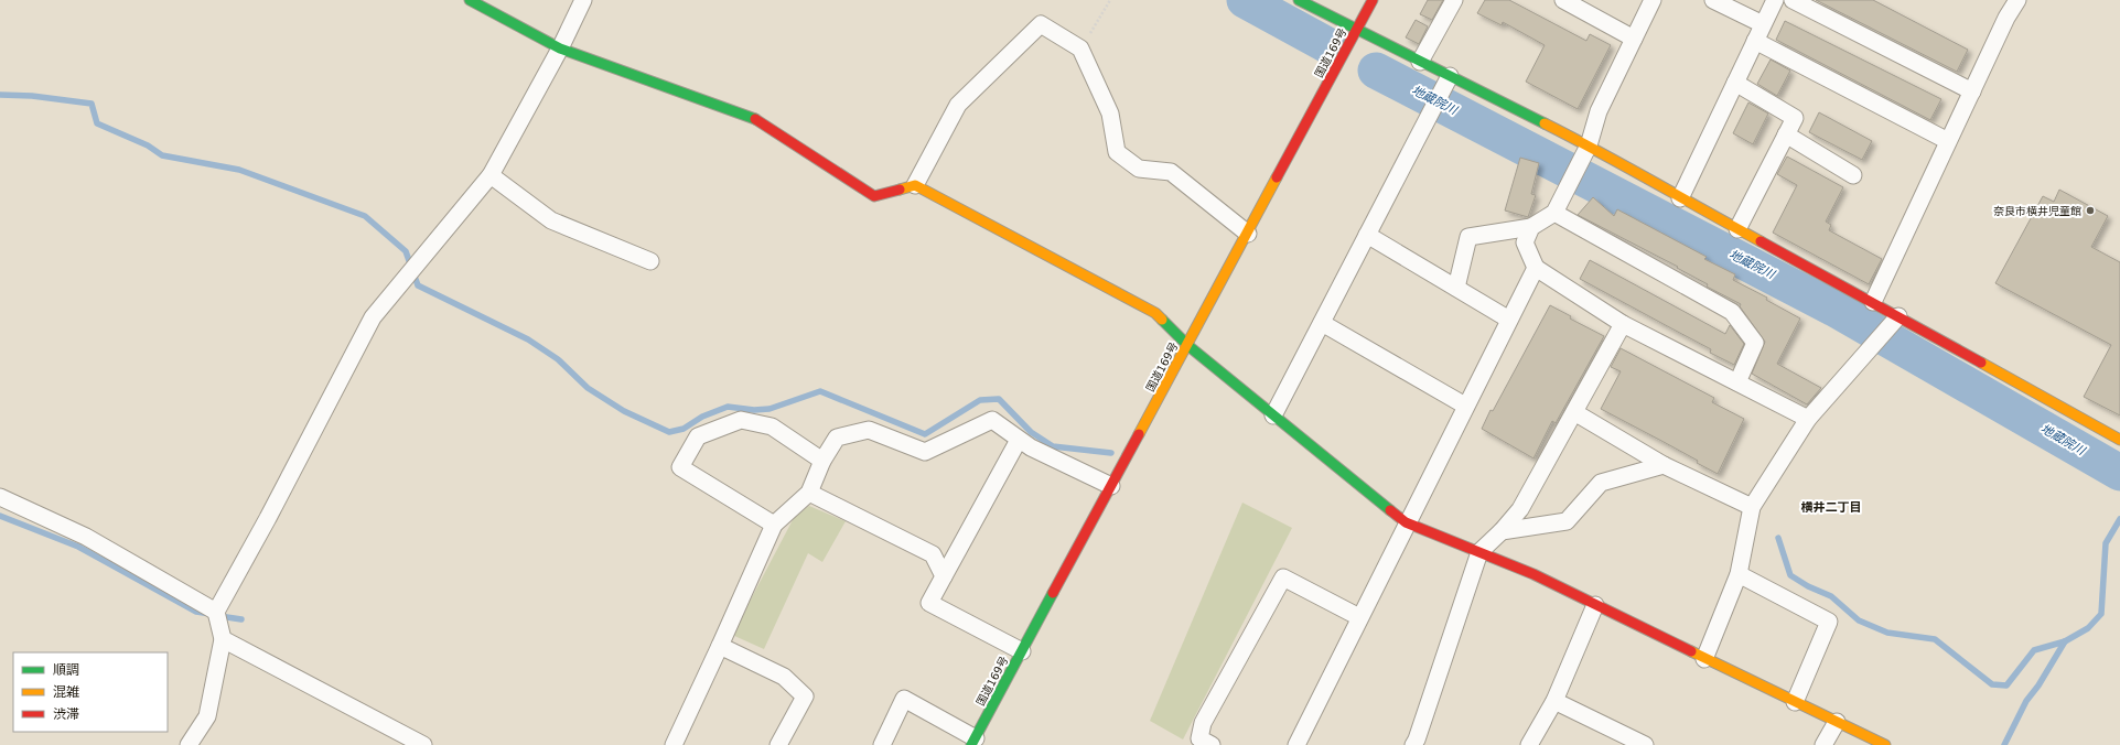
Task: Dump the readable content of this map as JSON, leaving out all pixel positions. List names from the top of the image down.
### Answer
{
  "streets": {
    "main road": ["国道169号"]
  },
  "districts": ["横井二丁目"],
  "water": ["地蔵院川"],
  "places": ["奈良市横井児童館"],
  "legend": ["順調", "混雑", "渋滞"]
}
